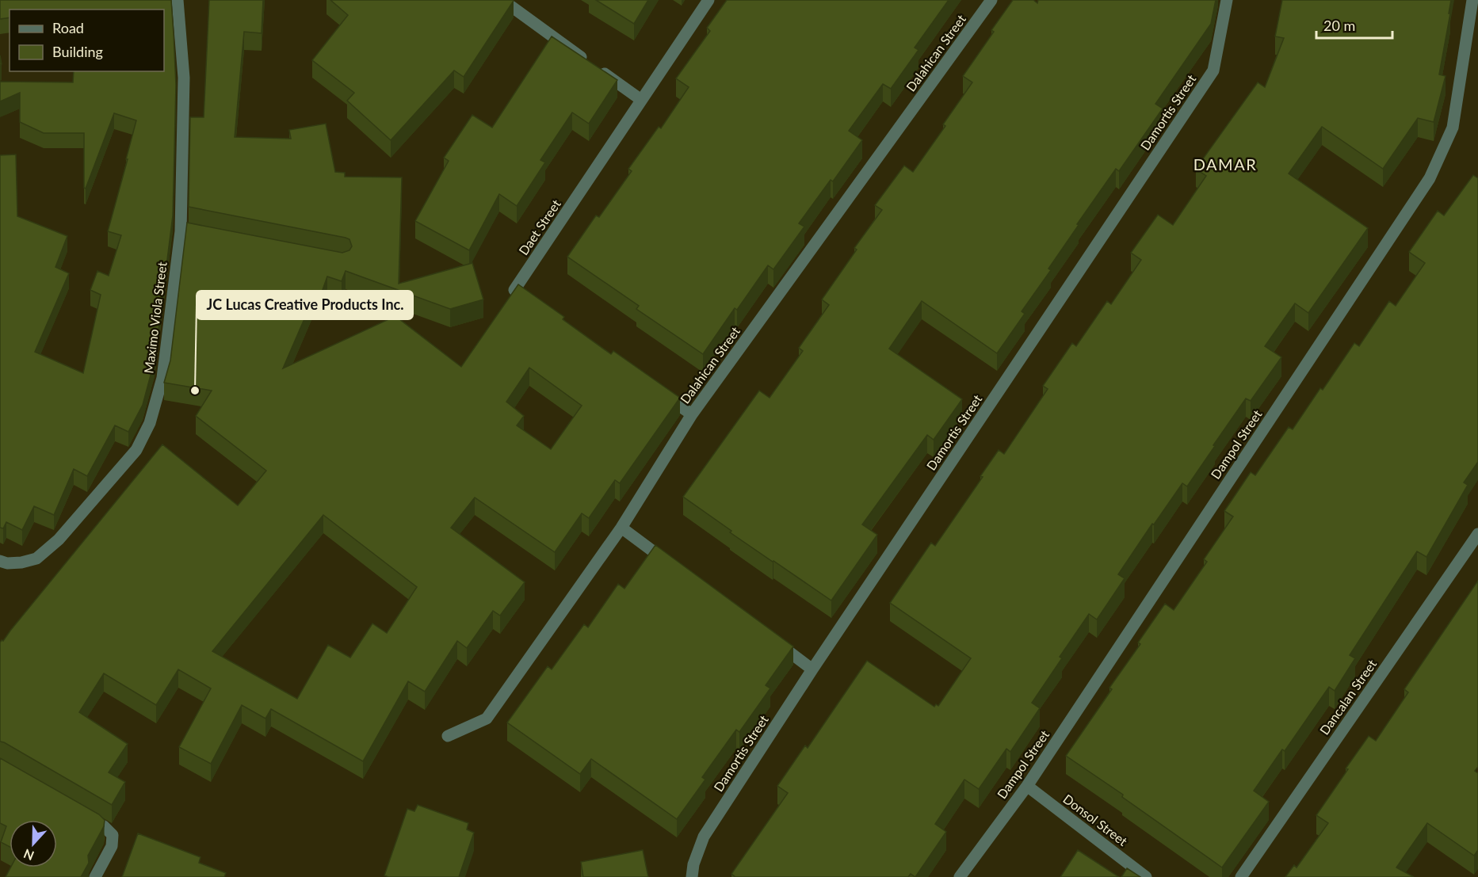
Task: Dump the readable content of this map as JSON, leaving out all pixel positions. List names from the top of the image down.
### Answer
{
  "streets": {
    "street": [
      "Dalahican Street",
      "Damortis Street",
      "Daet Street",
      "Maximo Viola Street",
      "Dampol Street",
      "Dancalan Street",
      "Donsol Street"
    ]
  },
  "crossings": [
    ["Dampol Street", "Donsol Street"]
  ],
  "districts": ["DAMAR"],
  "places": ["JC Lucas Creative Products Inc."],
  "legend": ["Road", "Building"],
  "scale_bar": "20 m",
  "north": "bottom"
}
